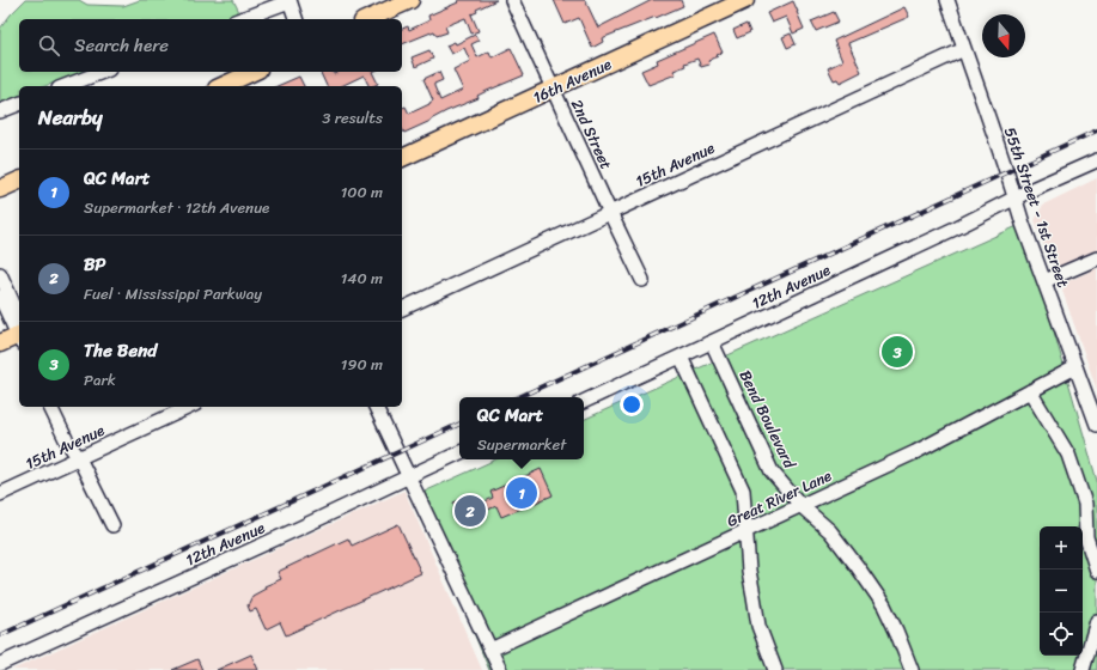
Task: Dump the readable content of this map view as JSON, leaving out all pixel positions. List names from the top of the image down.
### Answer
{
  "streets": {
    "main road": ["16th Avenue"],
    "street": [
      "2nd Street",
      "15th Avenue",
      "55th Street - 1st Street",
      "12th Avenue",
      "Bend Boulevard",
      "Great River Lane"
    ]
  },
  "crossings": [
    ["16th Avenue", "2nd Street"],
    ["2nd Street", "15th Avenue"],
    ["15th Avenue", "55th Street - 1st Street"],
    ["55th Street - 1st Street", "12th Avenue"],
    ["55th Street - 1st Street", "Great River Lane"],
    ["12th Avenue", "Bend Boulevard"],
    ["Bend Boulevard", "Great River Lane"]
  ],
  "north": "bottom",
  "page": {
    "search": "Search here",
    "heading": ["Nearby", "3 results"],
    "list": [
      {
        "mark": "1",
        "name": "QC Mart",
        "note": "Supermarket · 12th Avenue",
        "value": "100 m"
      },
      {
        "mark": "2",
        "name": "BP",
        "note": "Fuel · Mississippi Parkway",
        "value": "140 m"
      },
      {
        "mark": "3",
        "name": "The Bend",
        "note": "Park",
        "value": "190 m"
      }
    ],
    "pins": ["3", "1", "2"],
    "popup": ["QC Mart", "Supermarket"],
    "map_buttons": ["+", "−"]
  }
}
